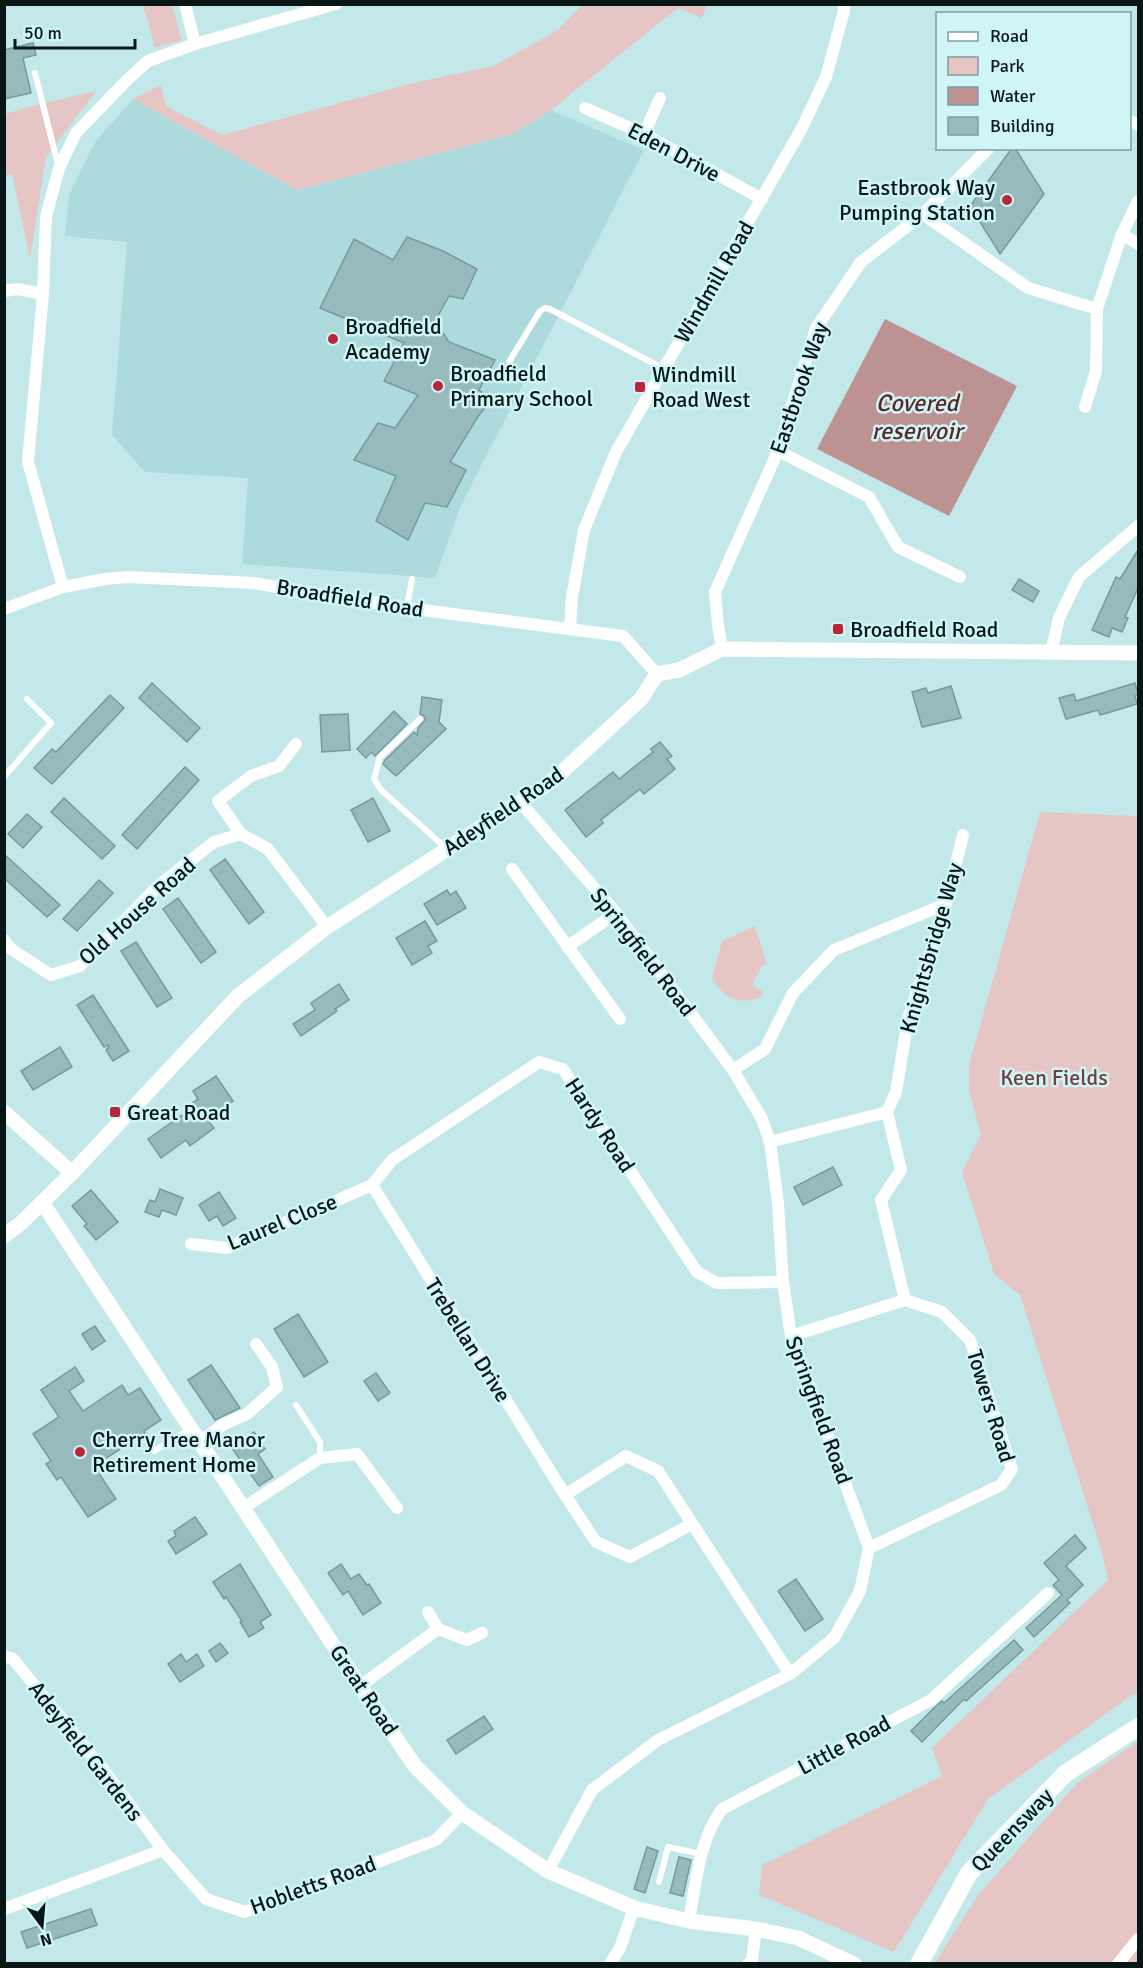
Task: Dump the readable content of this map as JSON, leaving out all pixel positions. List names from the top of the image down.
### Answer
{
  "streets": {
    "main road": ["Queensway"],
    "street": [
      "Eden Drive",
      "Windmill Road",
      "Eastbrook Way",
      "Broadfield Road",
      "Adeyfield Road",
      "Old House Road",
      "Knightsbridge Way",
      "Springfield Road",
      "Hardy Road",
      "Laurel Close",
      "Trebellan Drive",
      "Towers Road",
      "Great Road",
      "Little Road",
      "Adeyfield Gardens",
      "Hobletts Road"
    ]
  },
  "crossings": [
    ["Eden Drive", "Windmill Road"],
    ["Windmill Road", "Broadfield Road"],
    ["Broadfield Road", "Adeyfield Road"],
    ["Adeyfield Road", "Springfield Road"],
    ["Adeyfield Road", "Great Road"],
    ["Springfield Road", "Hardy Road"],
    ["Springfield Road", "Towers Road"],
    ["Hardy Road", "Laurel Close"],
    ["Hardy Road", "Trebellan Drive"],
    ["Laurel Close", "Trebellan Drive"],
    ["Great Road", "Little Road"],
    ["Great Road", "Hobletts Road"],
    ["Adeyfield Gardens", "Hobletts Road"]
  ],
  "water": ["Covered reservoir"],
  "parks": ["Keen Fields"],
  "places": {
    "other": [
      "Eastbrook Way Pumping Station",
      "Broadfield Academy",
      "Broadfield Primary School",
      "Cherry Tree Manor Retirement Home"
    ],
    "transit": ["Windmill Road West", "Broadfield Road", "Great Road"]
  },
  "legend": [
    "Road",
    "Park",
    "Water",
    "Building"
  ],
  "scale_bar": "50 m",
  "north": "bottom"
}
